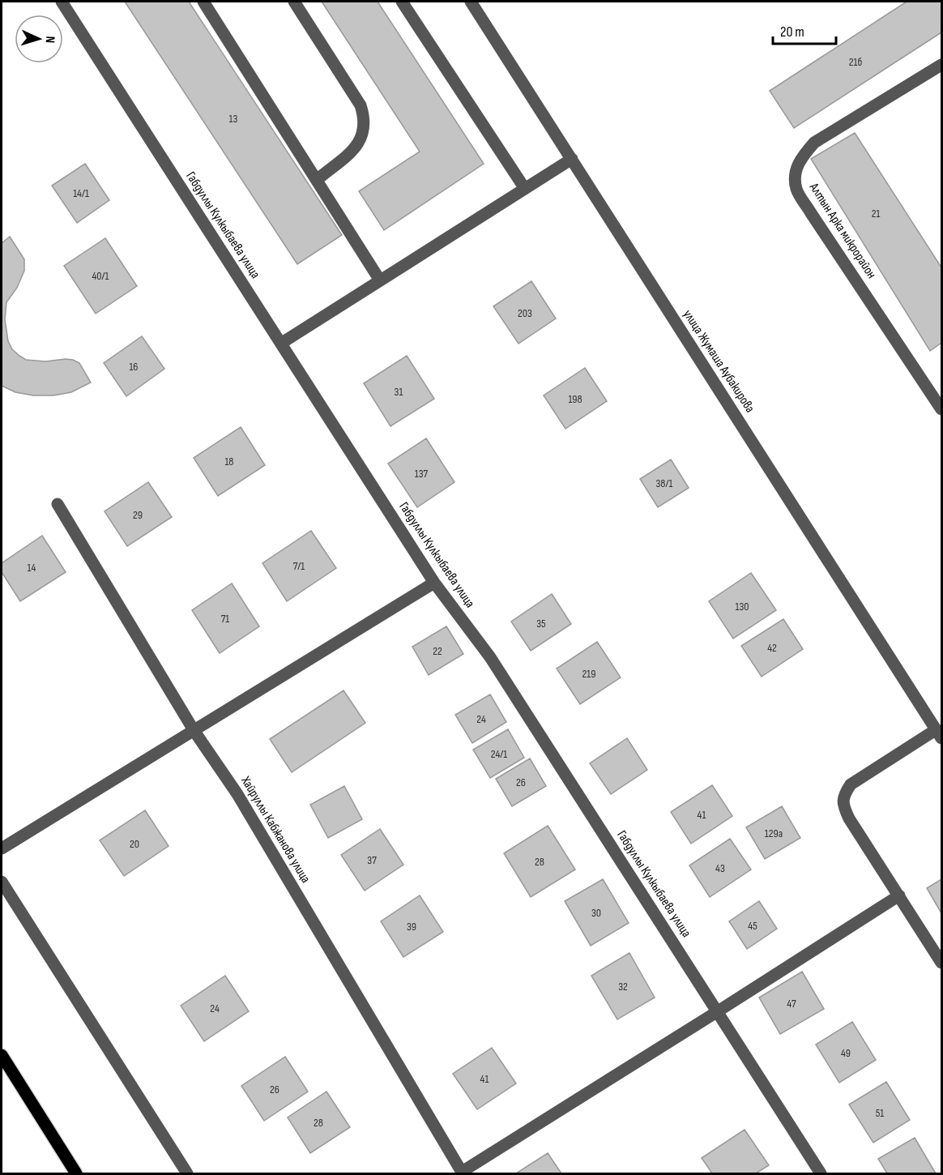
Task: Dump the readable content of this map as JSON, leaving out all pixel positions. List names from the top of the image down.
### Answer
{
  "streets": {
    "street": [
      "Габдуллы Кулкыбаева улица",
      "Алтын Арка микрорайон",
      "улица Жумаша Аубакирова",
      "Хайруллы Кабжанова улица"
    ]
  },
  "house_numbers": [
    "21б",
    "13",
    "14/1",
    "21",
    "40/1",
    "203",
    "16",
    "31",
    "198",
    "18",
    "137",
    "38/1",
    "29",
    "7/1",
    "14",
    "130",
    "71",
    "35",
    "42",
    "22",
    "219",
    "24",
    "24/1",
    "26",
    "41",
    "129а",
    "20",
    "37",
    "28",
    "43",
    "30",
    "45",
    "39",
    "32",
    "47",
    "24",
    "49",
    "41",
    "26",
    "51",
    "28"
  ],
  "scale_bar": "20 m",
  "north": "right"
}
